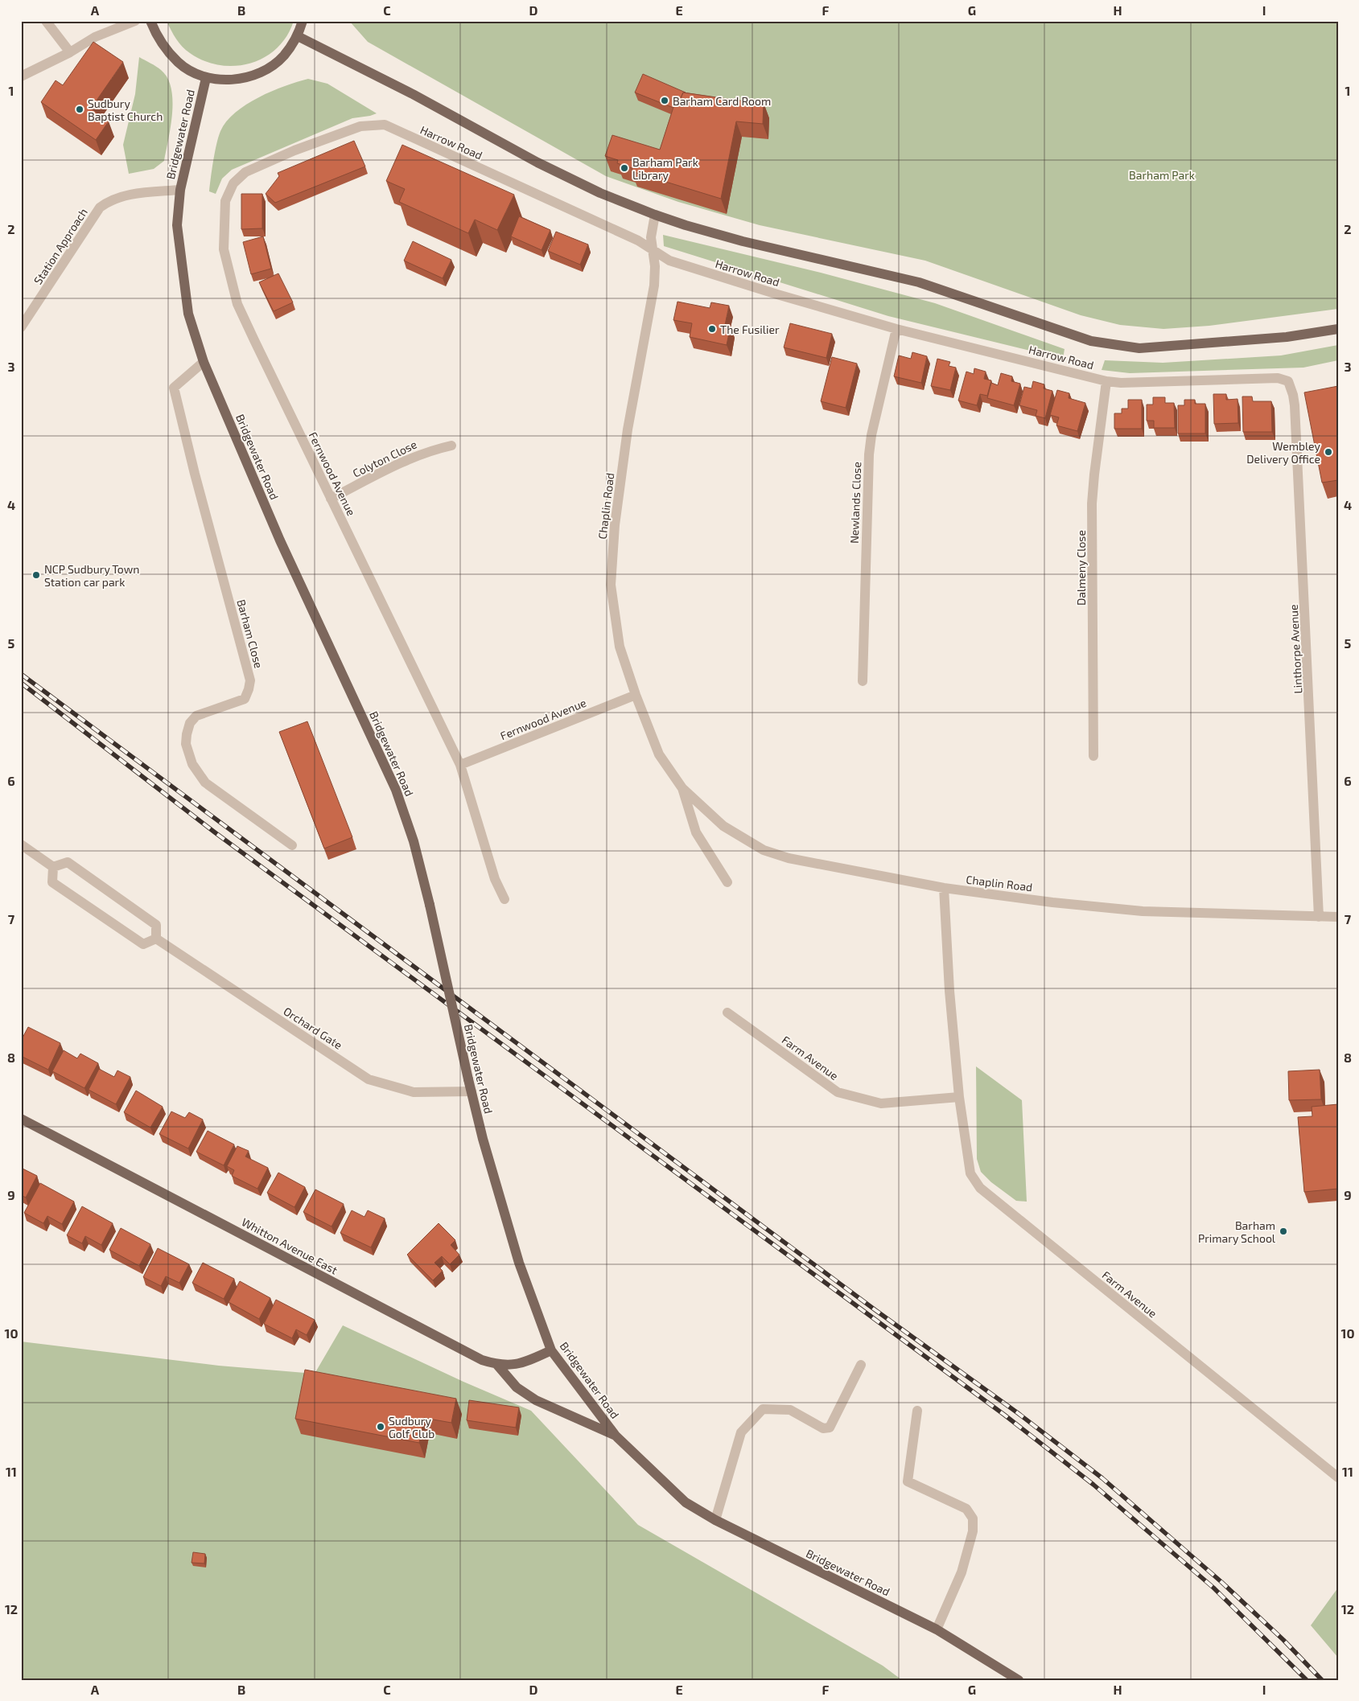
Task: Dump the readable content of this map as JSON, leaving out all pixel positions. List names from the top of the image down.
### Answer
{
  "streets": {
    "main road": ["Bridgewater Road", "Harrow Road", "Whitton Avenue East"],
    "street": [
      "Station Approach",
      "Colyton Close",
      "Fernwood Avenue",
      "Newlands Close",
      "Chaplin Road",
      "Dalmeny Close",
      "Barham Close",
      "Linthorpe Avenue",
      "Orchard Gate",
      "Farm Avenue"
    ]
  },
  "crossings": [
    ["Bridgewater Road", "Station Approach"],
    ["Bridgewater Road", "Barham Close"],
    ["Bridgewater Road", "Orchard Gate"],
    ["Bridgewater Road", "Whitton Avenue East"],
    ["Harrow Road", "Fernwood Avenue"],
    ["Harrow Road", "Newlands Close"],
    ["Harrow Road", "Chaplin Road"],
    ["Harrow Road", "Dalmeny Close"],
    ["Harrow Road", "Linthorpe Avenue"],
    ["Colyton Close", "Fernwood Avenue"],
    ["Fernwood Avenue", "Chaplin Road"],
    ["Chaplin Road", "Linthorpe Avenue"],
    ["Chaplin Road", "Farm Avenue"]
  ],
  "parks": ["Barham Park"],
  "places": [
    "Barham Card Room",
    "Sudbury Baptist Church",
    "Barham Park Library",
    "The Fusilier",
    "Wembley Delivery Office",
    "NCP Sudbury Town Station car park",
    "Barham Primary School",
    "Sudbury Golf Club"
  ],
  "grid": {
    "columns": [
      "A",
      "B",
      "C",
      "D",
      "E",
      "F",
      "G",
      "H",
      "I"
    ],
    "rows": [
      "1",
      "2",
      "3",
      "4",
      "5",
      "6",
      "7",
      "8",
      "9",
      "10",
      "11",
      "12"
    ]
  }
}
